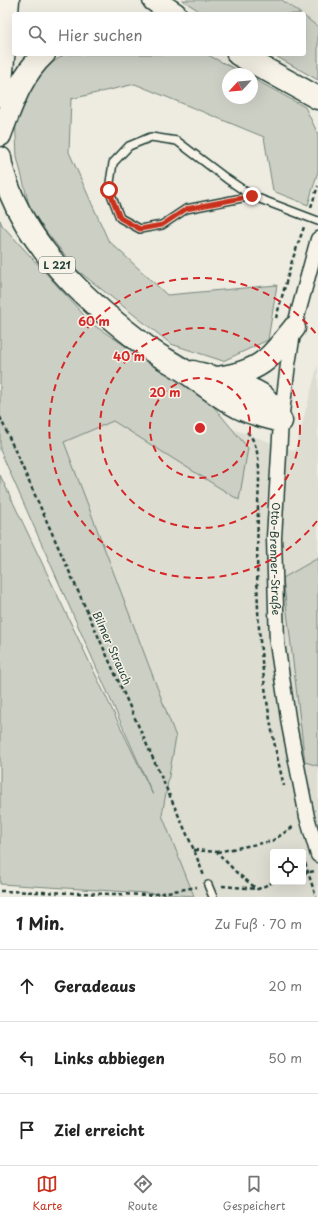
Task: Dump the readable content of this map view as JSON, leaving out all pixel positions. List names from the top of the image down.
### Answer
{
  "streets": {
    "highway": ["L 221"],
    "street": ["Otto-Brenner-Straße"],
    "path": ["Bilmer Strauch"]
  },
  "crossings": [
    ["L 221", "Otto-Brenner-Straße"]
  ],
  "north": "bottom left",
  "page": {
    "search": "Hier suchen",
    "heading": ["1 Min.", "Zu Fuß · 70 m"],
    "list": [
      ["Geradeaus", "20 m"],
      ["Links abbiegen", "50 m"],
      "Ziel erreicht"
    ],
    "nav": ["Karte", "Route", "Gespeichert"]
  },
  "rings": ["60 m", "40 m", "20 m"]
}
